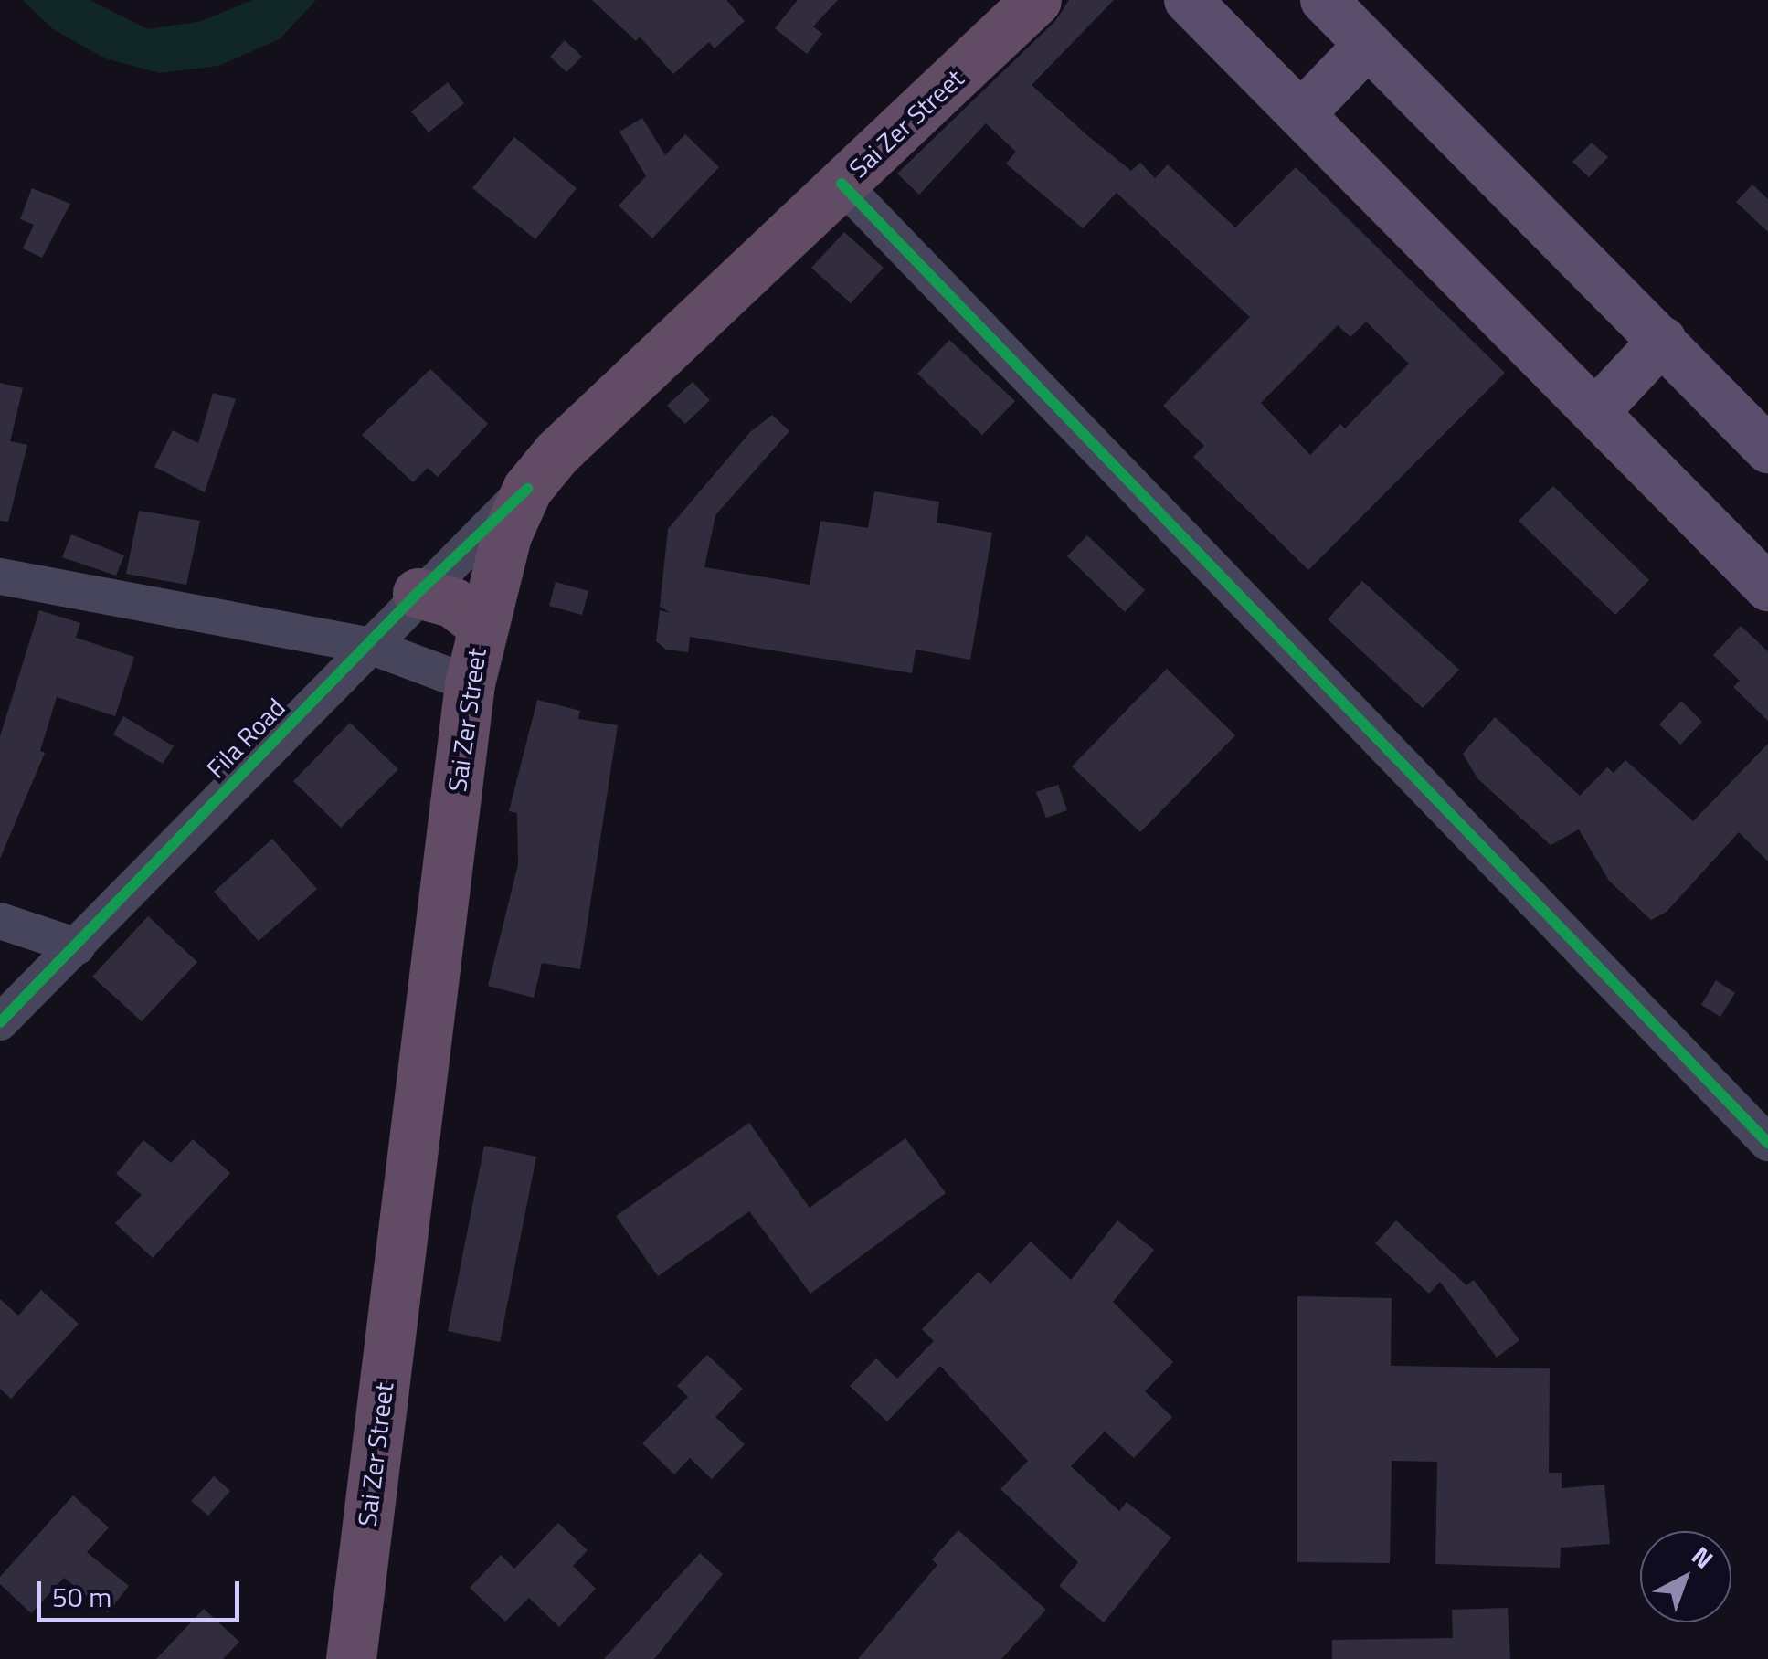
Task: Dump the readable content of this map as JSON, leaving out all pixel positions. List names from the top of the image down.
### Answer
{
  "streets": {
    "highway": ["Sai Zer Street"],
    "street": ["Fila Road"]
  },
  "crossings": [
    ["Sai Zer Street", "Fila Road"]
  ],
  "scale_bar": "50 m",
  "north": "top right"
}
